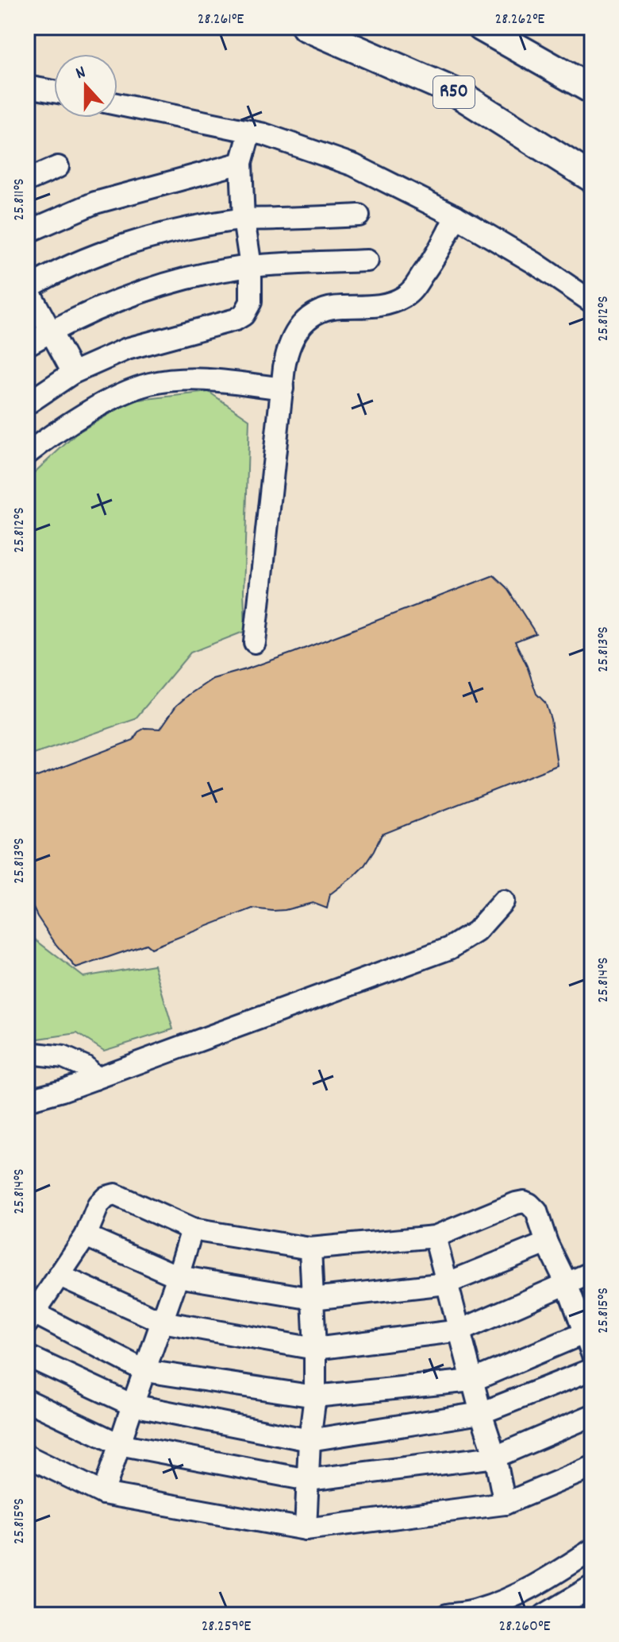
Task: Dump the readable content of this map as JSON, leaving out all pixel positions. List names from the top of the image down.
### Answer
{
  "streets": {
    "main road": ["R50"]
  },
  "north": "top",
  "coordinates": [
    "28.261°E",
    "28.262°E",
    "25.811°S",
    "25.812°S",
    "25.813°S",
    "25.814°S",
    "25.815°S",
    "28.259°E",
    "28.260°E"
  ]
}
